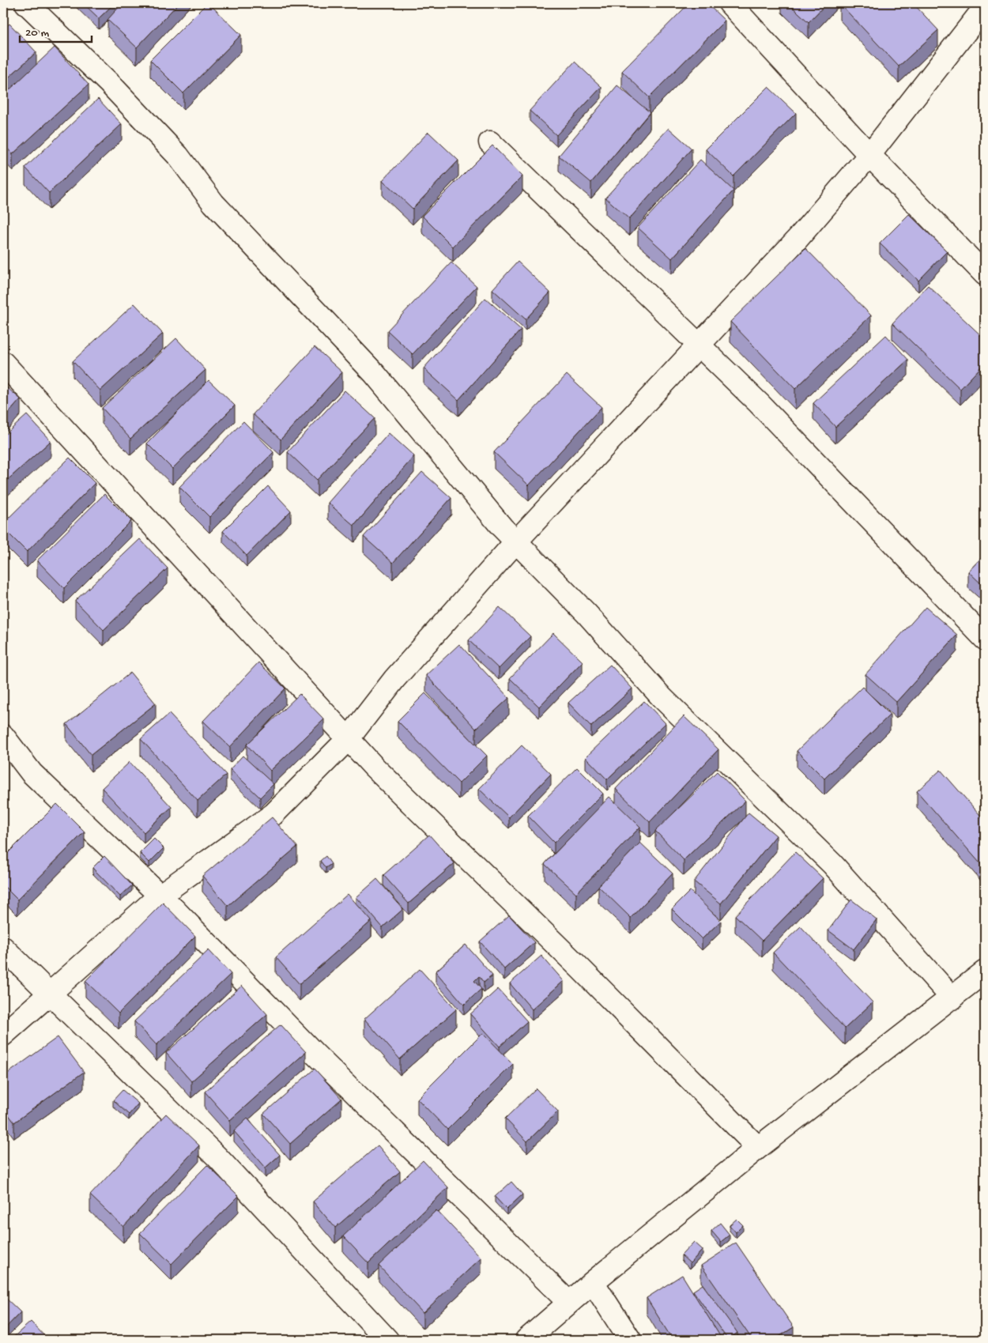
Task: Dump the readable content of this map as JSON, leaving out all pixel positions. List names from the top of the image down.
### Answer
{
  "scale_bar": "20 m"
}
